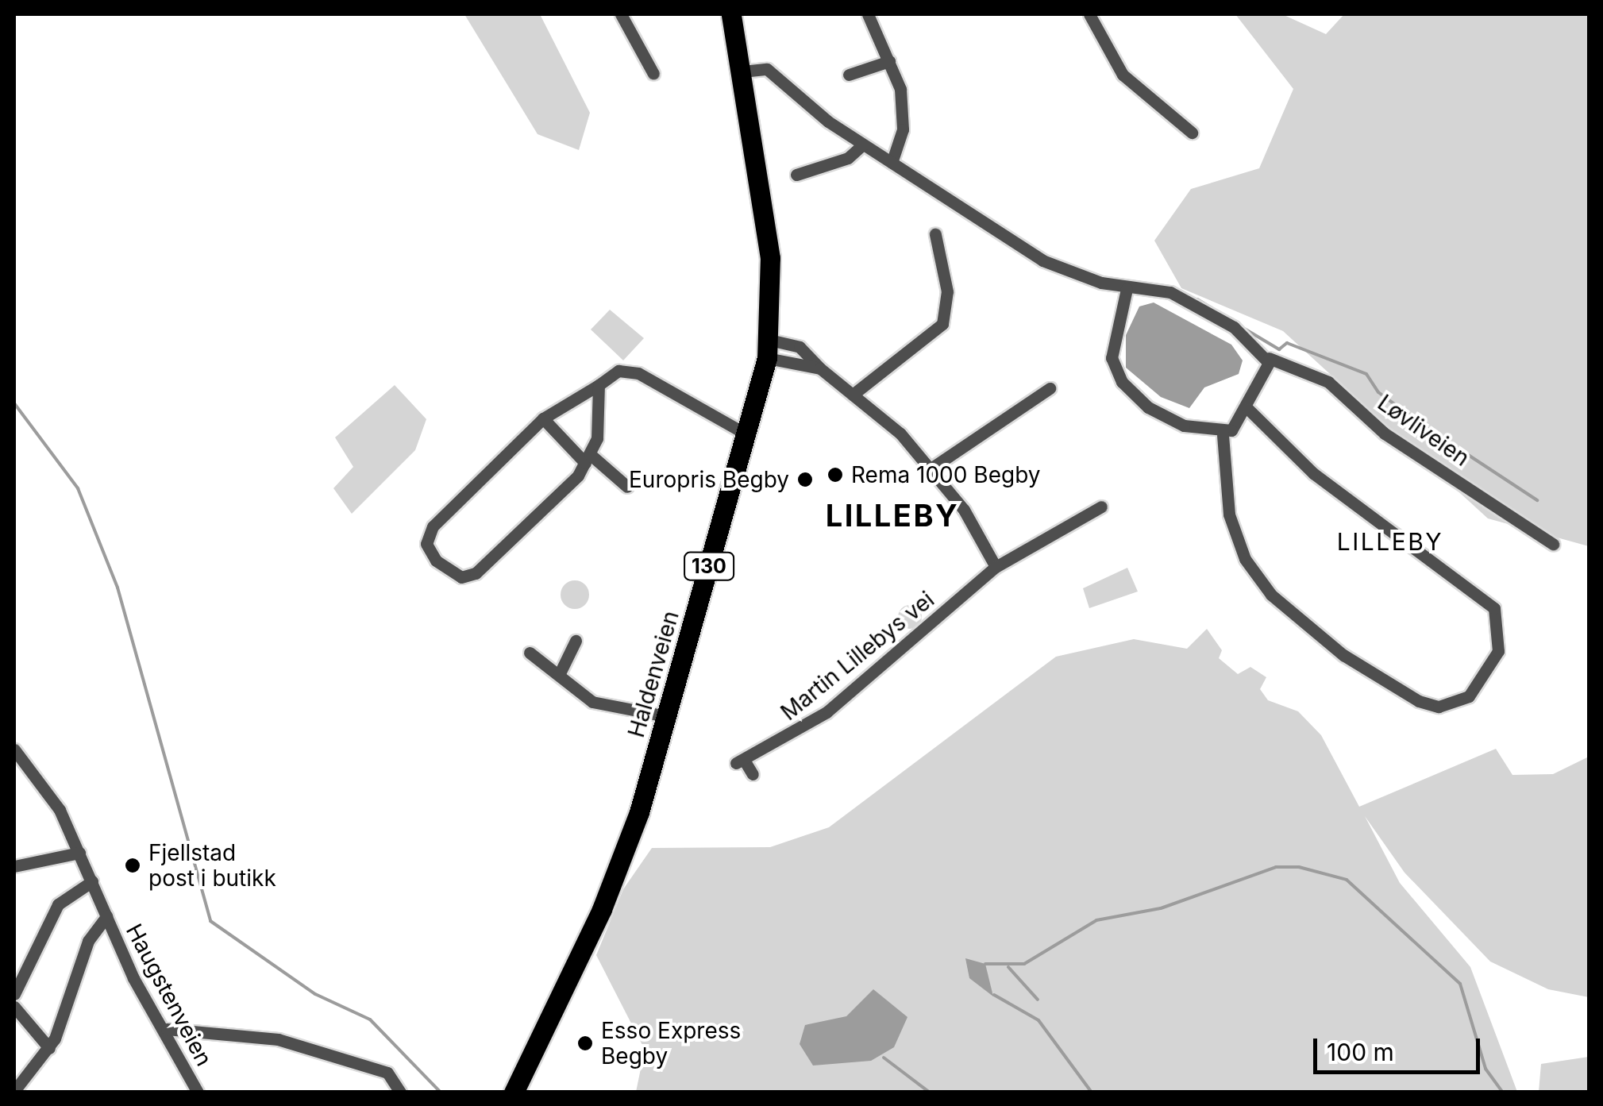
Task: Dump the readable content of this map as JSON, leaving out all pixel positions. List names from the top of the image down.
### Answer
{
  "streets": {
    "main road": ["130", "Haldenveien"],
    "street": ["Løvliveien", "Martin Lillebys vei", "Haugstenveien"]
  },
  "districts": ["LILLEBY", "LILLEBY"],
  "places": [
    "Rema 1000 Begby",
    "Europris Begby",
    "Fjellstad post i butikk",
    "Esso Express Begby"
  ],
  "scale_bar": "100 m"
}
